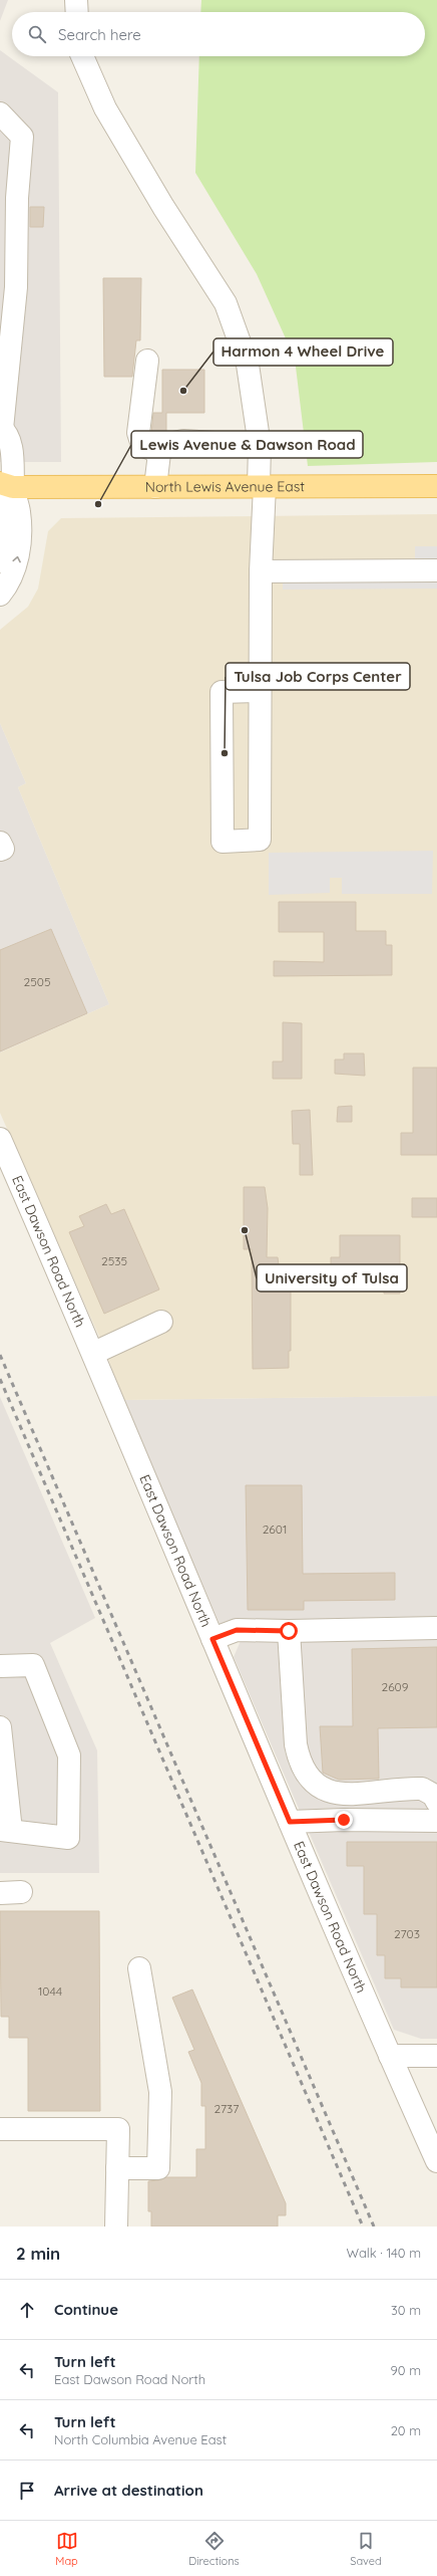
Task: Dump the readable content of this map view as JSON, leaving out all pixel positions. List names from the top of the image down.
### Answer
{
  "streets": {
    "main road": ["North Lewis Avenue East"],
    "street": ["East Dawson Road North"]
  },
  "places": [
    "Harmon 4 Wheel Drive",
    "Lewis Avenue & Dawson Road",
    "Tulsa Job Corps Center",
    "University of Tulsa"
  ],
  "house_numbers": [
    "2505",
    "2535",
    "2601",
    "2609",
    "2703",
    "1044",
    "2737"
  ],
  "page": {
    "search": "Search here",
    "heading": ["2 min", "Walk · 140 m"],
    "list": [
      ["Continue", "30 m"],
      ["Turn left", "East Dawson Road North", "90 m"],
      ["Turn left", "North Columbia Avenue East", "20 m"],
      "Arrive at destination"
    ],
    "nav": ["Map", "Directions", "Saved"]
  }
}
